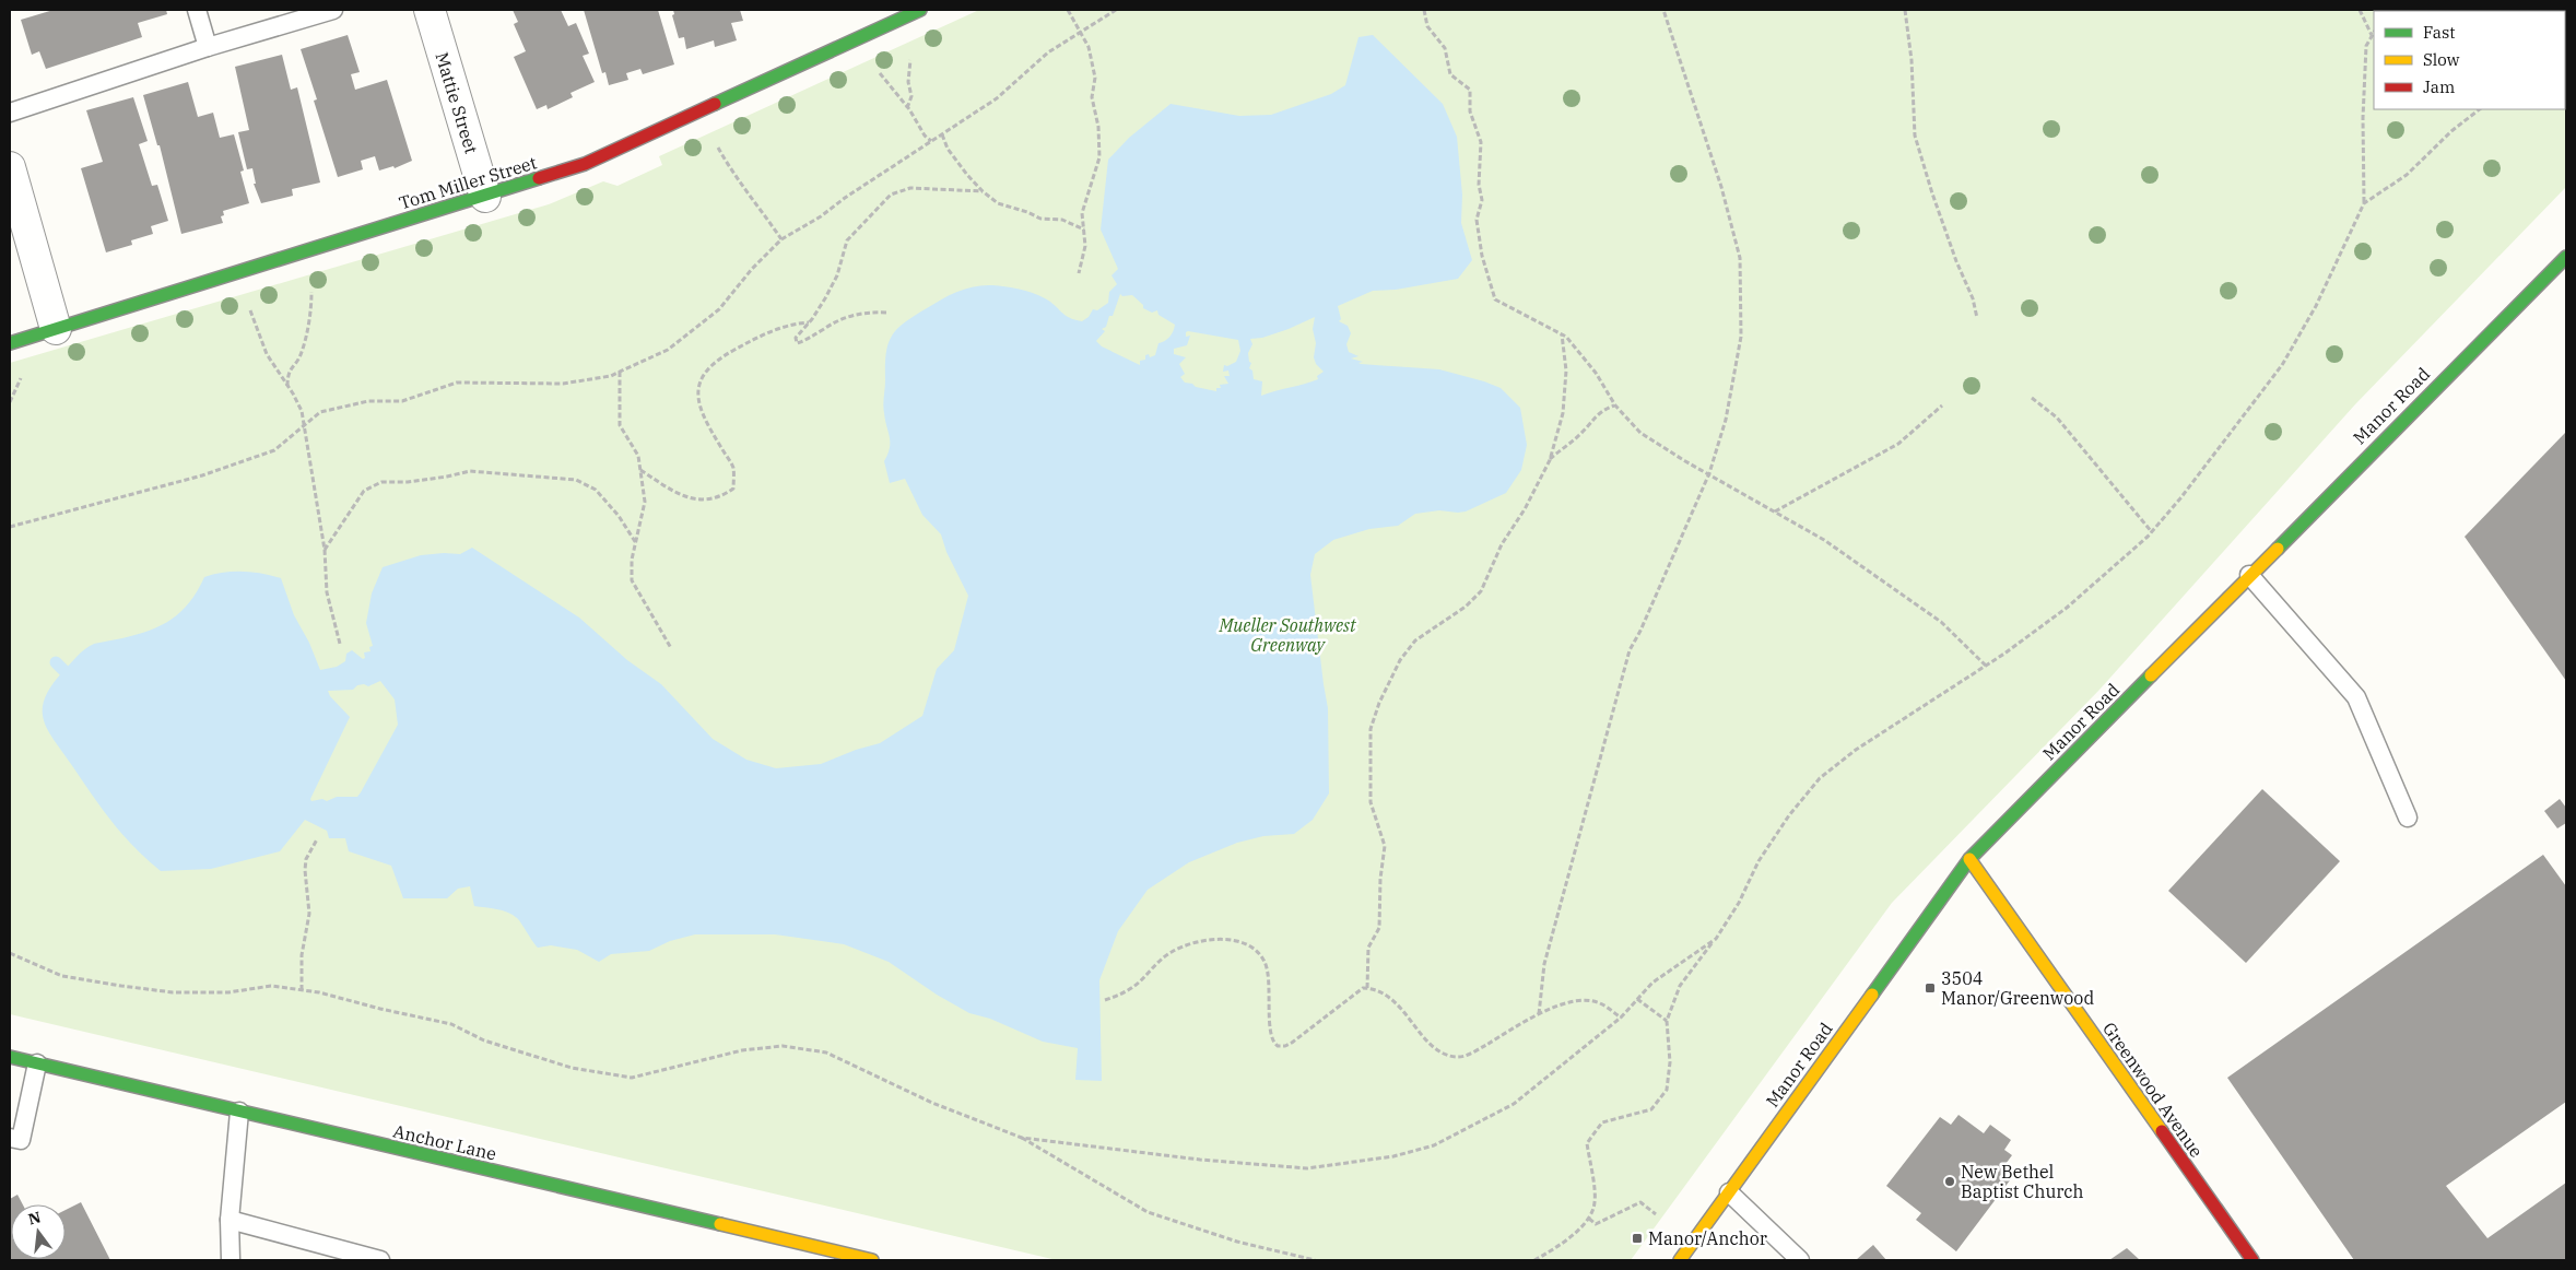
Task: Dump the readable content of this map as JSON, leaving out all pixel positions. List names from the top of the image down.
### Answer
{
  "streets": {
    "street": [
      "Mattie Street",
      "Tom Miller Street",
      "Manor Road",
      "Greenwood Avenue",
      "Anchor Lane"
    ]
  },
  "crossings": [
    ["Mattie Street", "Tom Miller Street"],
    ["Manor Road", "Greenwood Avenue"]
  ],
  "parks": ["Mueller Southwest Greenway"],
  "places": {
    "transit": ["3504 Manor/Greenwood", "Manor/Anchor"],
    "other": ["New Bethel Baptist Church"]
  },
  "legend": ["Fast", "Slow", "Jam"],
  "north": "top"
}
